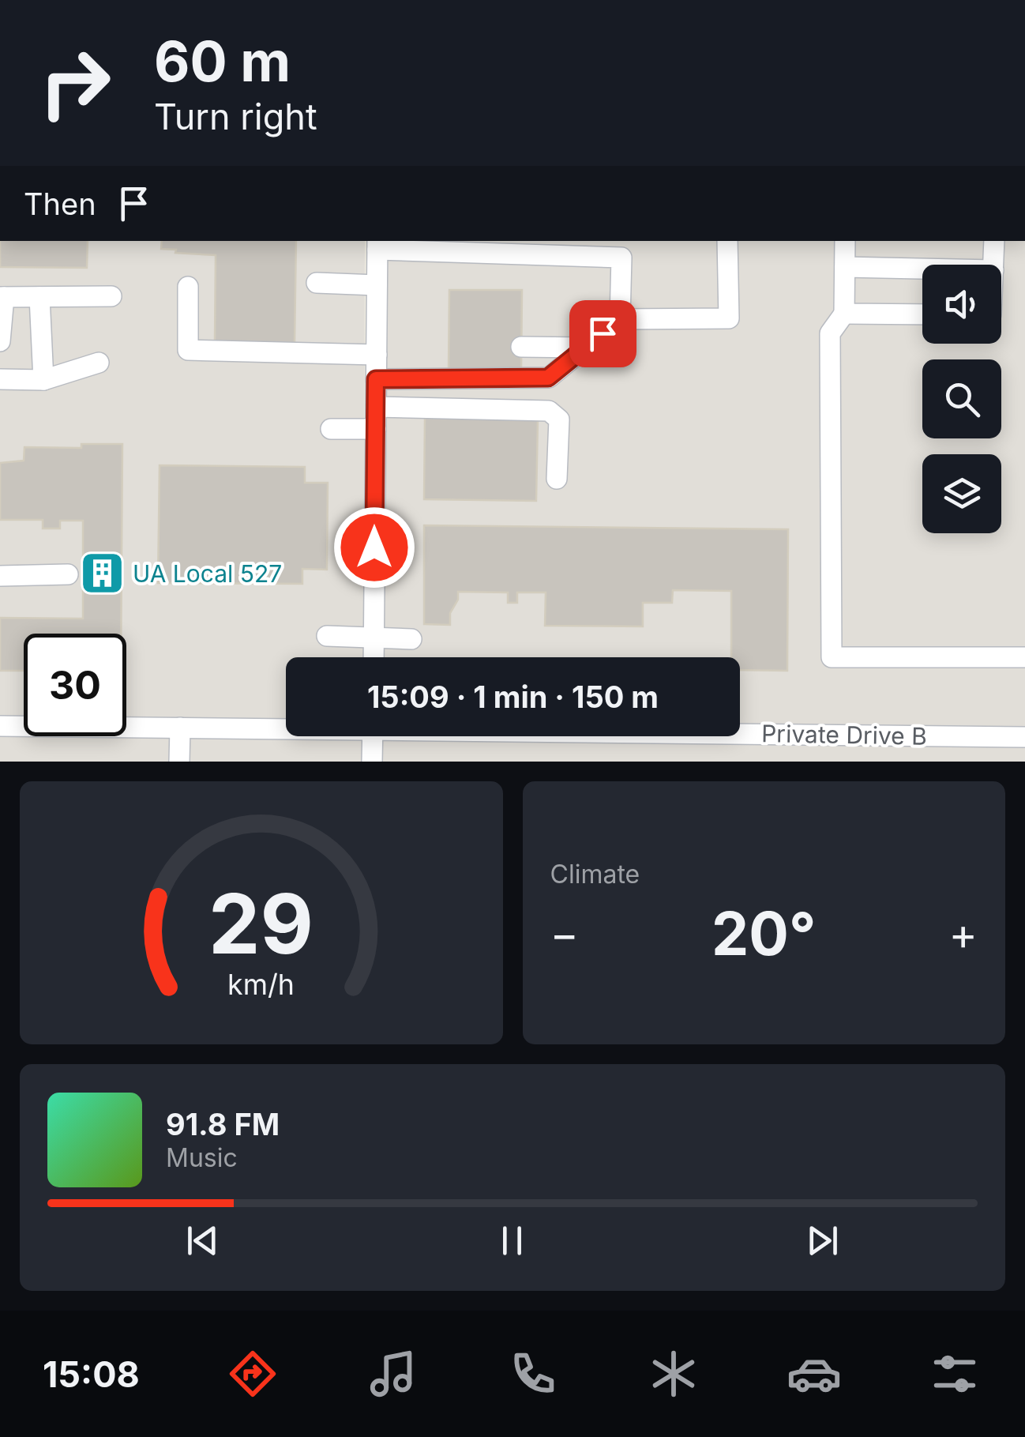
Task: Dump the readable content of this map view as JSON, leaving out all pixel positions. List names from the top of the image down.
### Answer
{
  "streets": {
    "street": ["Private Drive B"]
  },
  "places": {
    "building": ["UA Local 527"]
  },
  "page": {
    "turn": ["60 m", "Turn right"],
    "then": "Then",
    "limit": "30",
    "trip": "15:09 · 1 min · 150 m",
    "tile": "Climate",
    "heat": ["−", "20°", "+"],
    "song": ["91.8 FM", "Music"],
    "tabs": "15:08",
    "gauge": ["29", "km/h"]
  }
}
